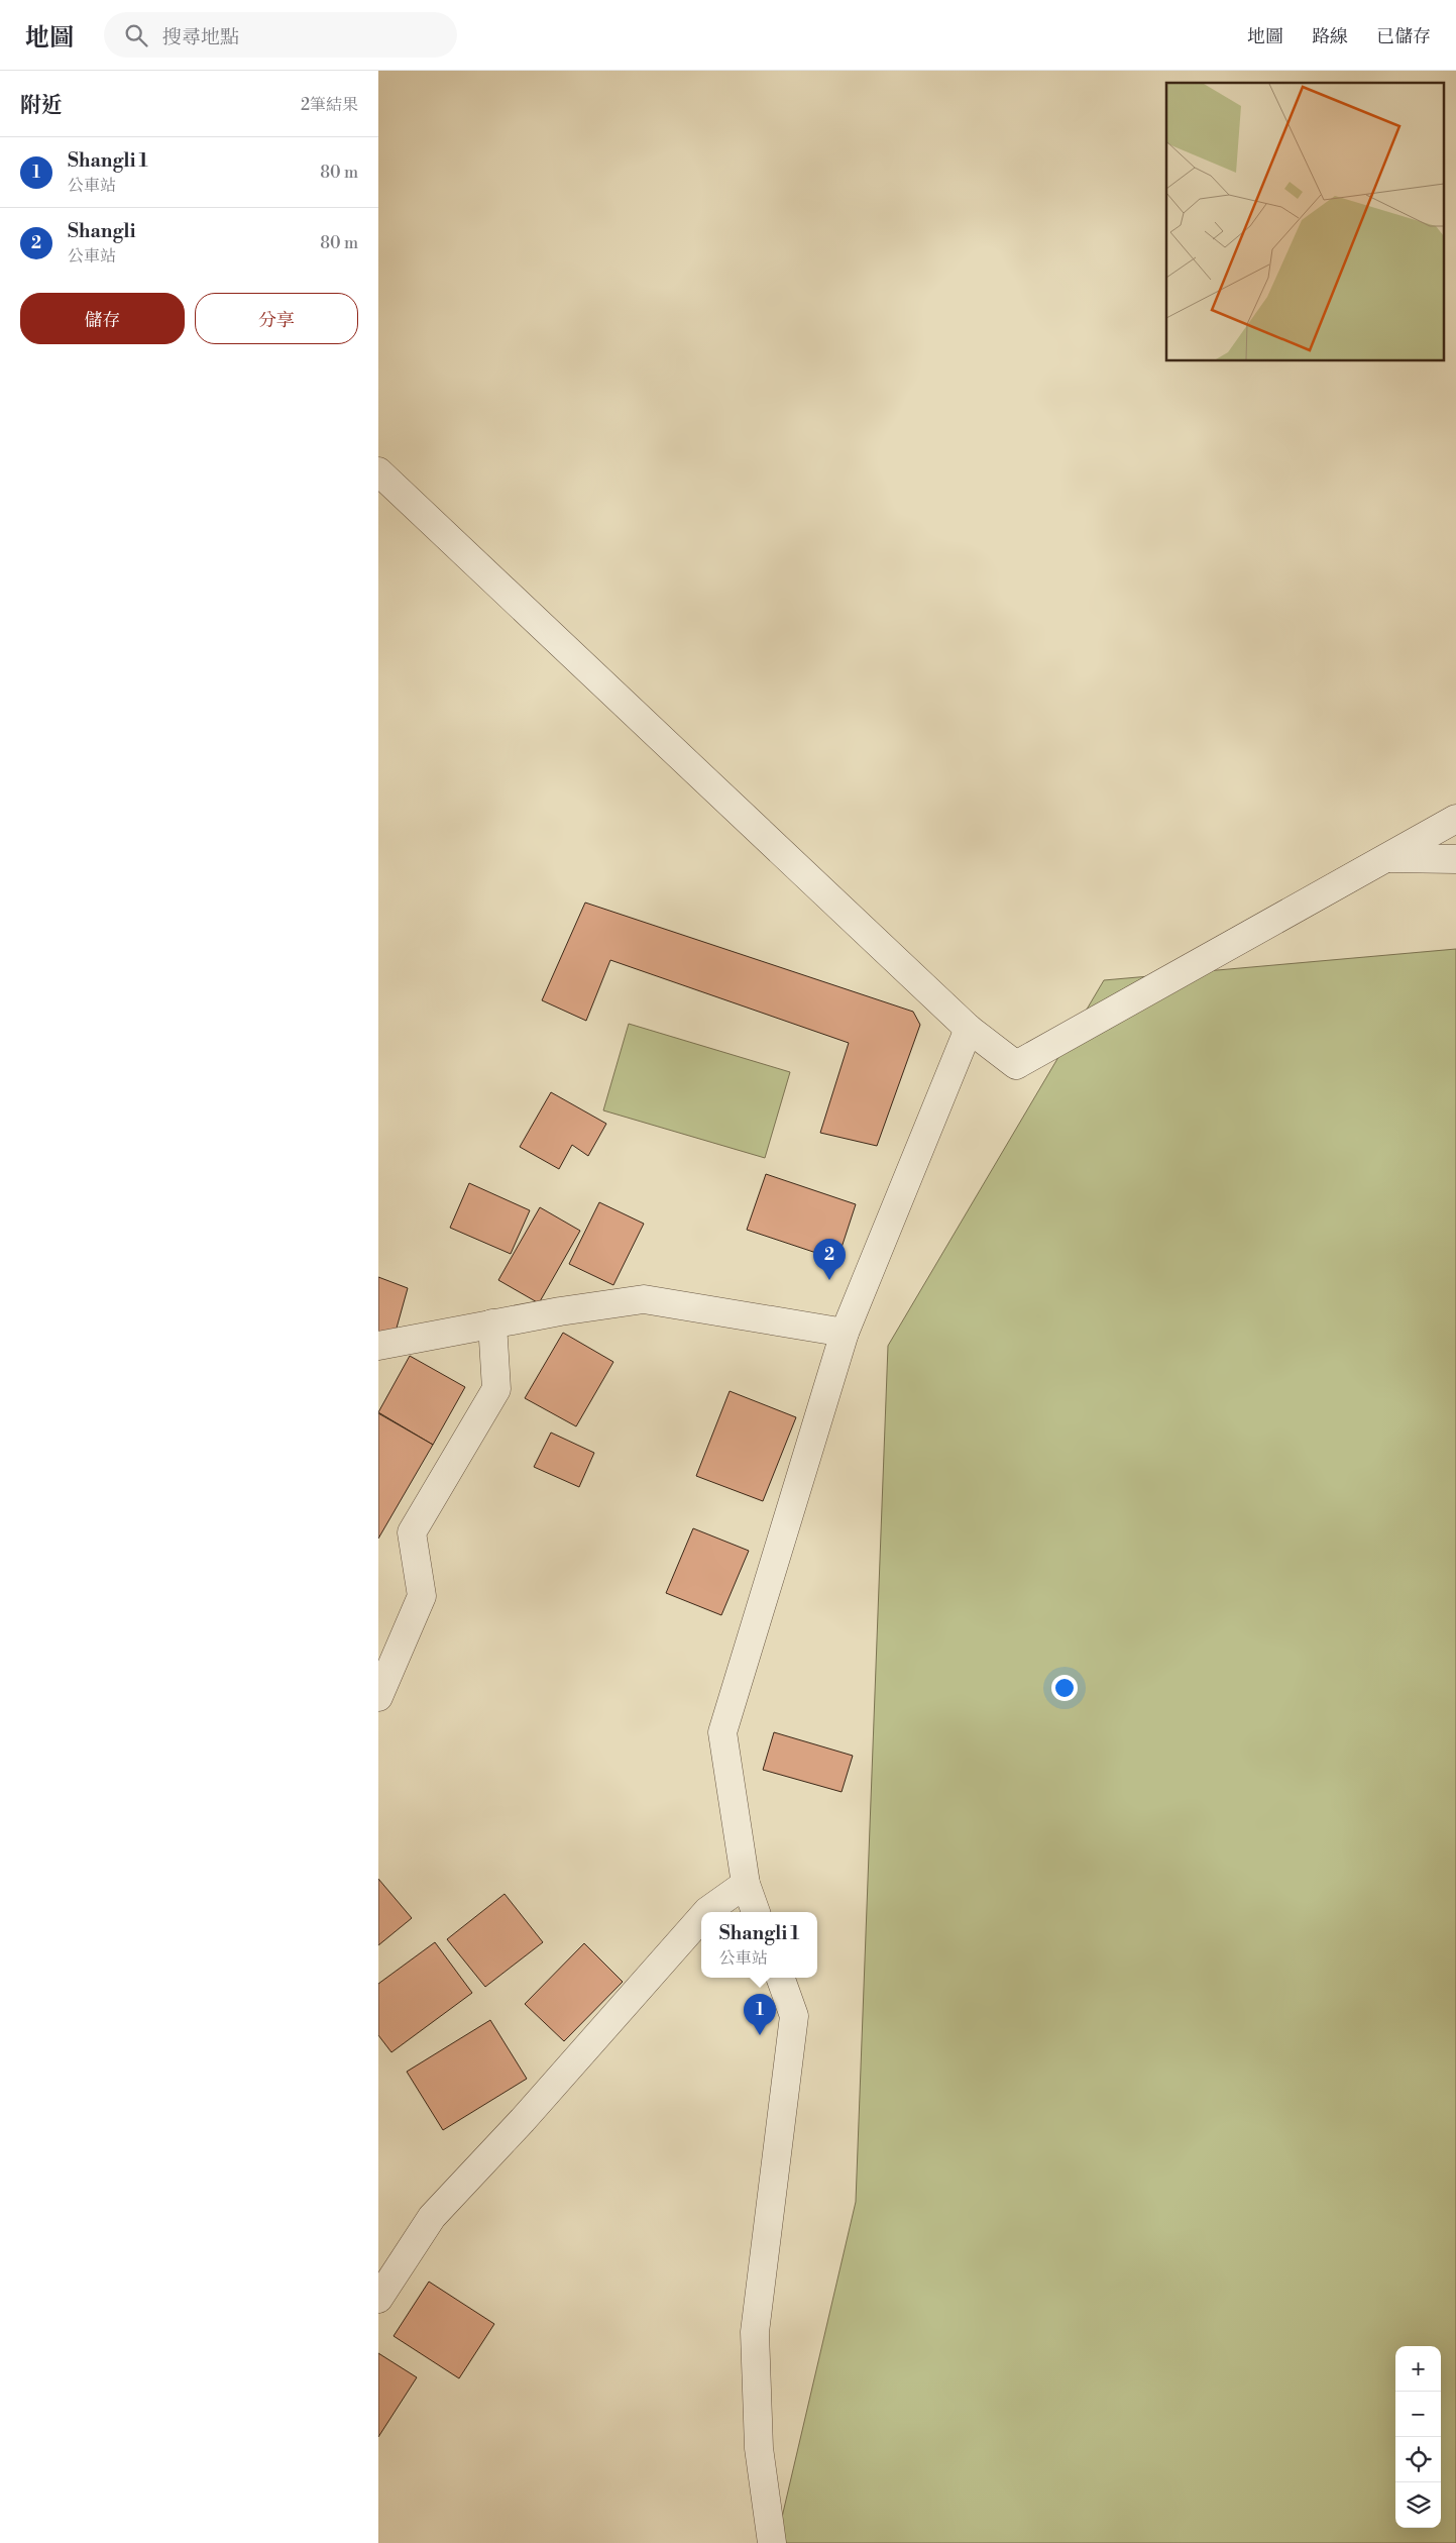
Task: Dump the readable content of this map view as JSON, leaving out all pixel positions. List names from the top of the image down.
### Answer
{
  "page": {
    "header": "地圖",
    "search": "搜尋地點",
    "nav": ["地圖", "路線", "已儲存"],
    "heading": ["附近", "2筆結果"],
    "list": [
      {
        "mark": "1",
        "name": "Shangli 1",
        "note": "公車站",
        "value": "80 m"
      },
      {
        "mark": "2",
        "name": "Shangli",
        "note": "公車站",
        "value": "80 m"
      }
    ],
    "buttons": ["儲存", "分享"],
    "pins": ["2", "1"],
    "popup": ["Shangli 1", "公車站"],
    "map_buttons": ["+", "−"]
  }
}
